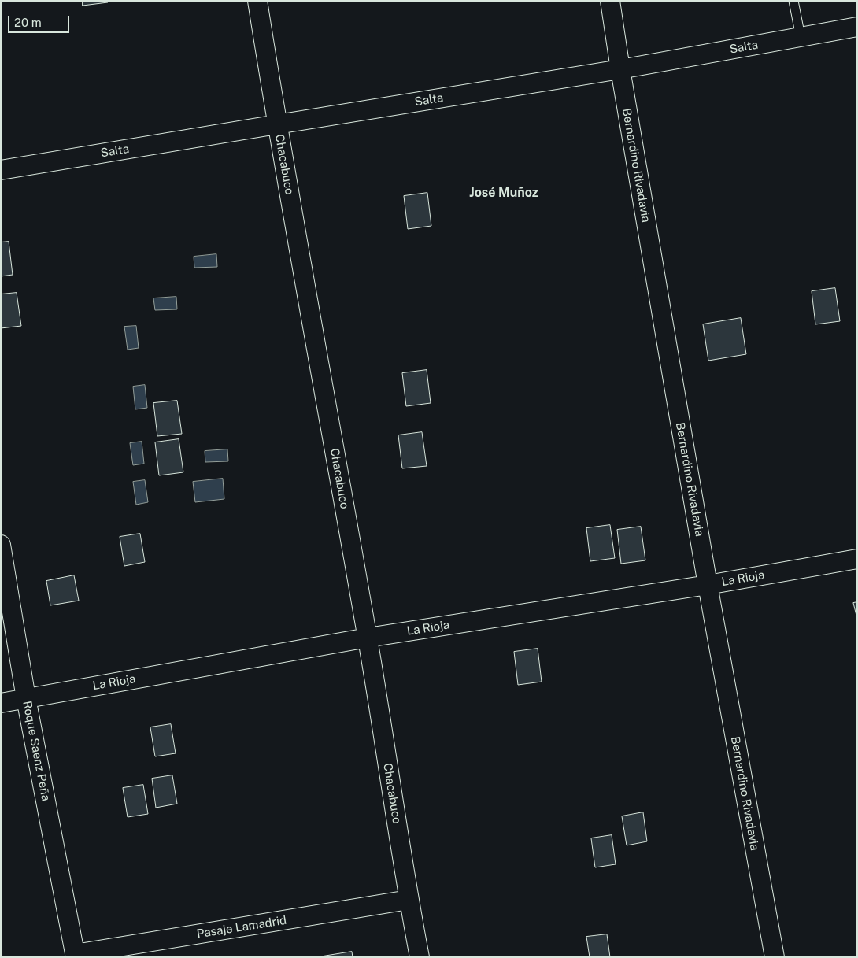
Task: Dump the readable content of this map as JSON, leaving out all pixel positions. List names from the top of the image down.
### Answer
{
  "streets": {
    "street": [
      "Salta",
      "Chacabuco",
      "Bernardino Rivadavia",
      "La Rioja",
      "Roque Saenz Peña",
      "Pasaje Lamadrid"
    ]
  },
  "crossings": [
    ["Salta", "Chacabuco"],
    ["Salta", "Bernardino Rivadavia"],
    ["Chacabuco", "La Rioja"],
    ["Chacabuco", "Pasaje Lamadrid"],
    ["Bernardino Rivadavia", "La Rioja"],
    ["La Rioja", "Roque Saenz Peña"],
    ["Roque Saenz Peña", "Pasaje Lamadrid"]
  ],
  "districts": ["José Muñoz"],
  "scale_bar": "20 m"
}
